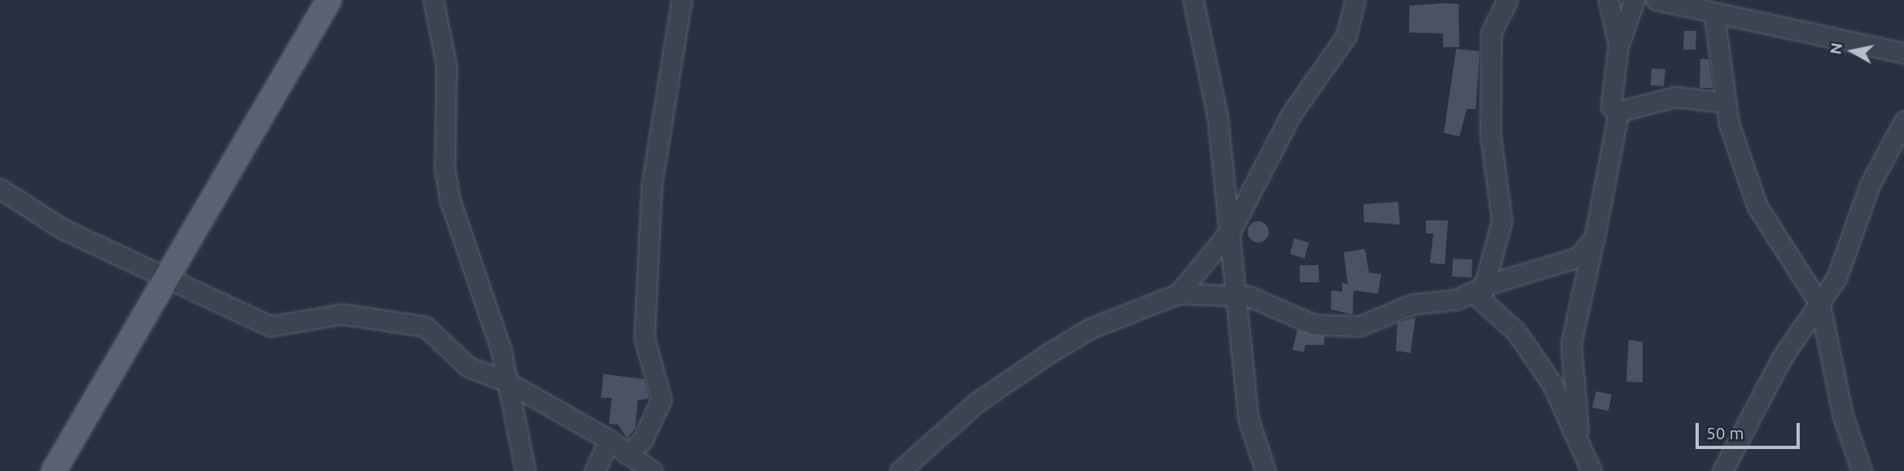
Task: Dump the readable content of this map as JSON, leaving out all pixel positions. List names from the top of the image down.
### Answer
{
  "scale_bar": "50 m",
  "north": "left"
}
